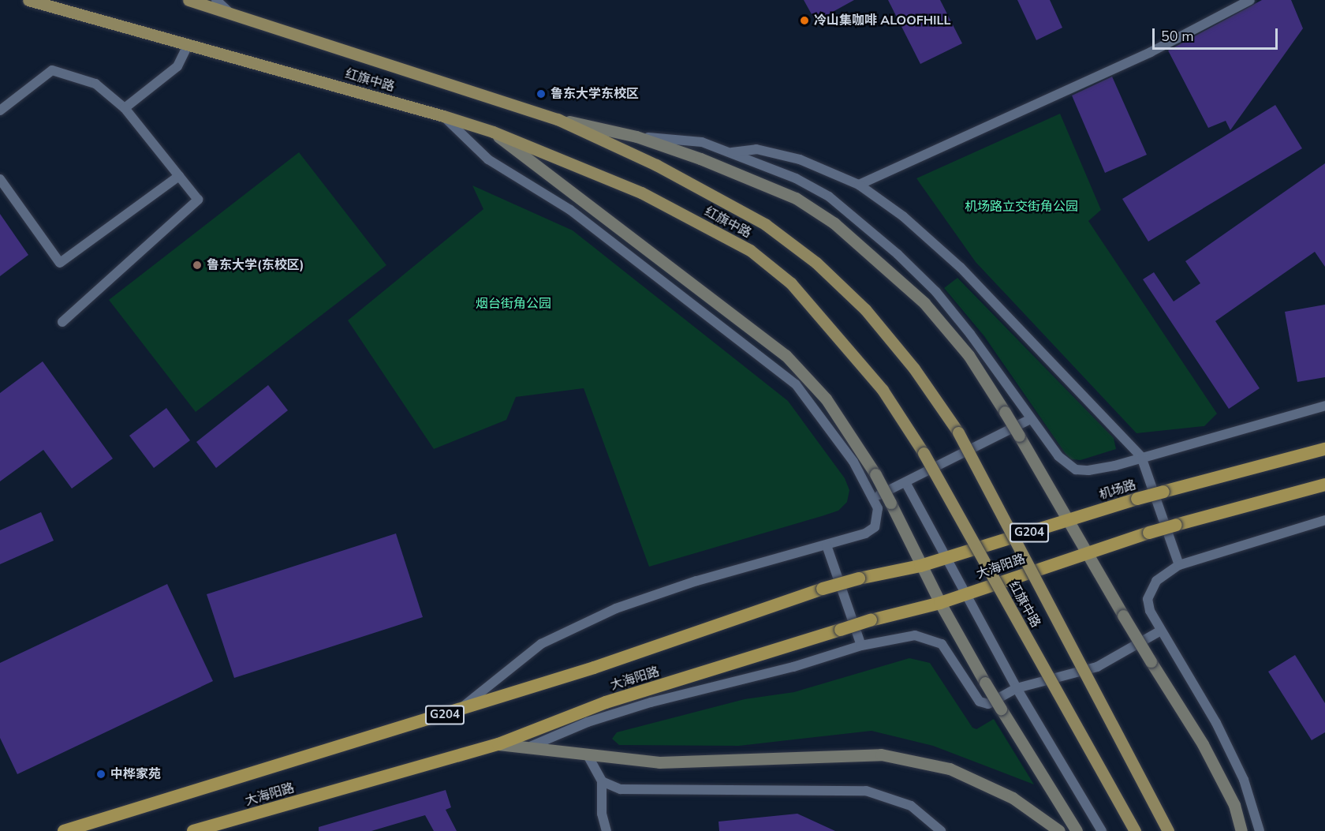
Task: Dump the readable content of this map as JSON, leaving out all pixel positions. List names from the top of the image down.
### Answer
{
  "streets": {
    "highway": ["机场路", "G204", "大海阳路"],
    "main road": ["红旗中路"]
  },
  "crossings": [
    ["机场路", "大海阳路"]
  ],
  "parks": ["机场路立交街角公园", "烟台街角公园"],
  "places": [
    "冷山集咖啡 ALOOFHILL",
    "鲁东大学东校区",
    "鲁东大学(东校区)",
    "中桦家苑"
  ],
  "scale_bar": "50 m"
}
